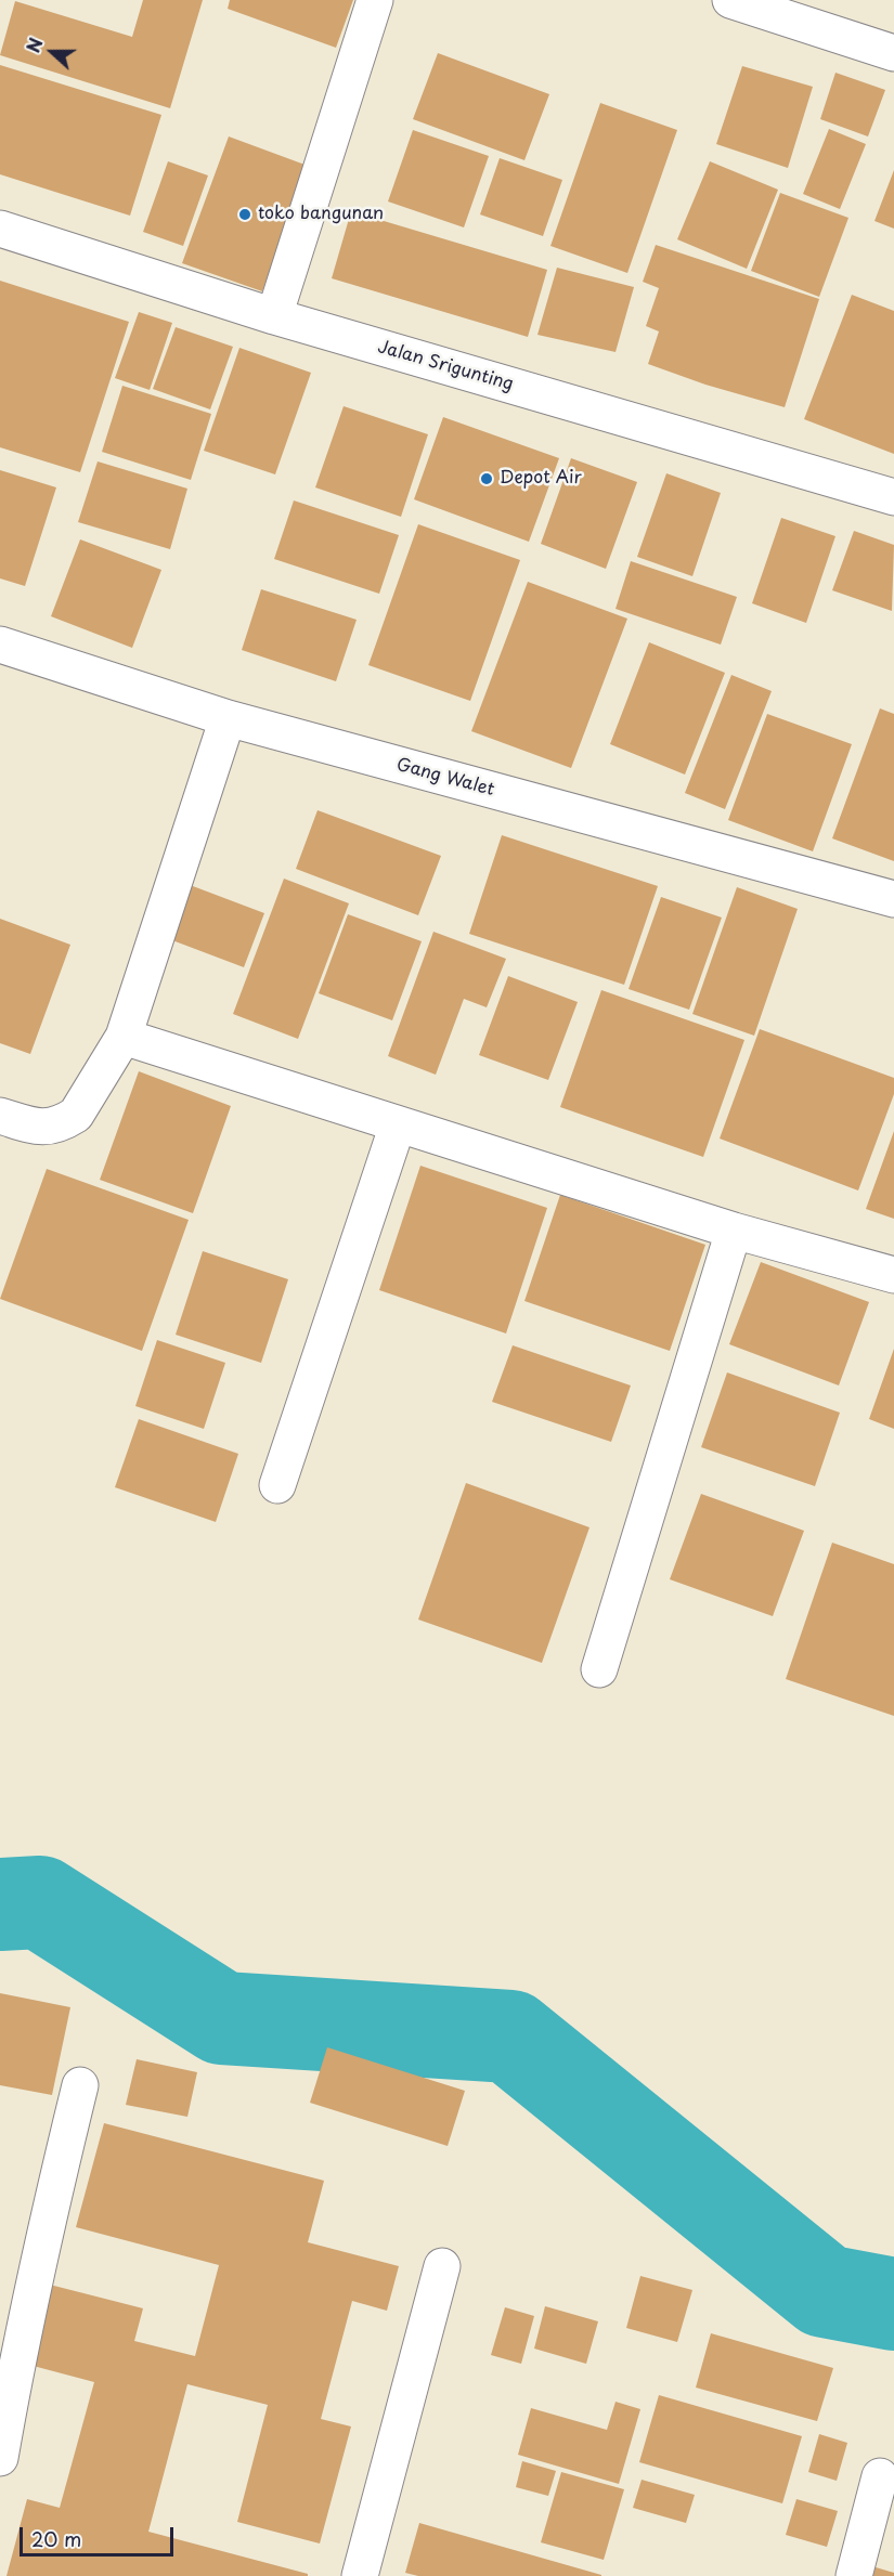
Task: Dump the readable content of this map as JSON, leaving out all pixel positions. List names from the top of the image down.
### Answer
{
  "streets": {
    "street": ["Jalan Srigunting", "Gang Walet"]
  },
  "places": ["toko bangunan", "Depot Air"],
  "scale_bar": "20 m",
  "north": "left"
}
